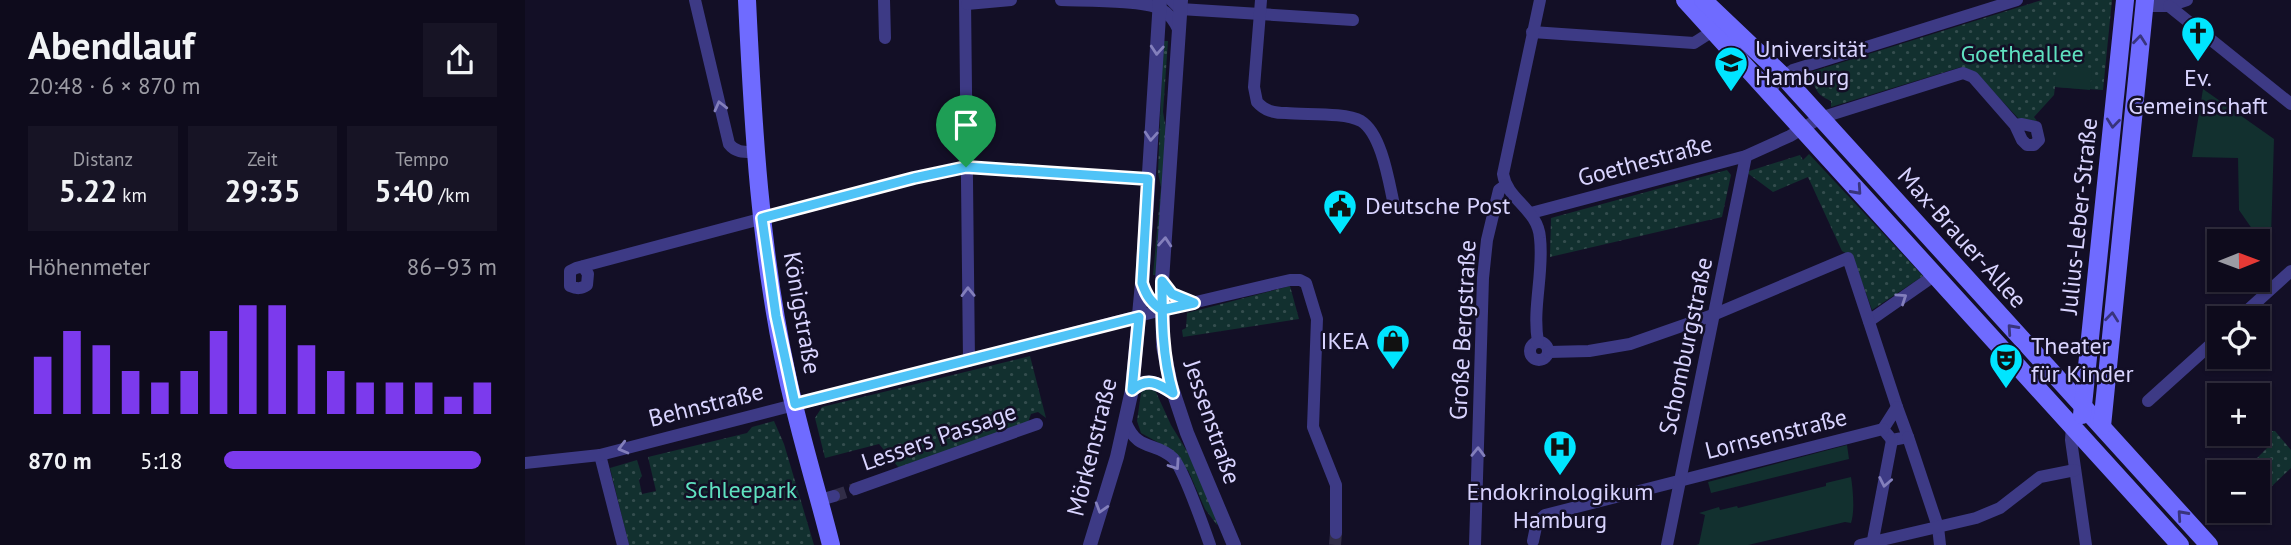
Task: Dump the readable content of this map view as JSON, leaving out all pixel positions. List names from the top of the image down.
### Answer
{
  "streets": {
    "main road": ["Julius-Leber-Straße", "Max-Brauer-Allee", "Königstraße"],
    "street": [
      "Goethestraße",
      "Große Bergstraße",
      "Schomburgstraße",
      "Behnstraße",
      "Jessenstraße",
      "Lornsenstraße",
      "Lessers Passage",
      "Mörkenstraße"
    ]
  },
  "crossings": [
    ["Goethestraße", "Max-Brauer-Allee"],
    ["Goethestraße", "Schomburgstraße"],
    ["Julius-Leber-Straße", "Max-Brauer-Allee"],
    ["Königstraße", "Behnstraße"],
    ["Schomburgstraße", "Lornsenstraße"],
    ["Behnstraße", "Jessenstraße"],
    ["Behnstraße", "Mörkenstraße"],
    ["Jessenstraße", "Mörkenstraße"]
  ],
  "one_way": ["Große Bergstraße", "Mörkenstraße"],
  "parks": ["Goetheallee", "Schleepark"],
  "places": {
    "church": ["Ev. Gemeinschaft"],
    "school or university": ["Universität Hamburg"],
    "public building": ["Deutsche Post"],
    "shop": ["IKEA"],
    "theatre": ["Theater für Kinder"],
    "hospital": ["Endokrinologikum Hamburg"]
  },
  "north": "right",
  "page": {
    "heading": ["Abendlauf", "20:48 · 6 × 870 m"],
    "stats": [
      ["Distanz", "5.22 km"],
      ["Zeit", "29:35"],
      ["Tempo", "5:40 /km"]
    ],
    "map_buttons": ["+", "−"],
    "chart": ["Höhenmeter", "86–93 m"],
    "list": [
      {
        "name": "870 m",
        "note": "5:18"
      }
    ]
  }
}
